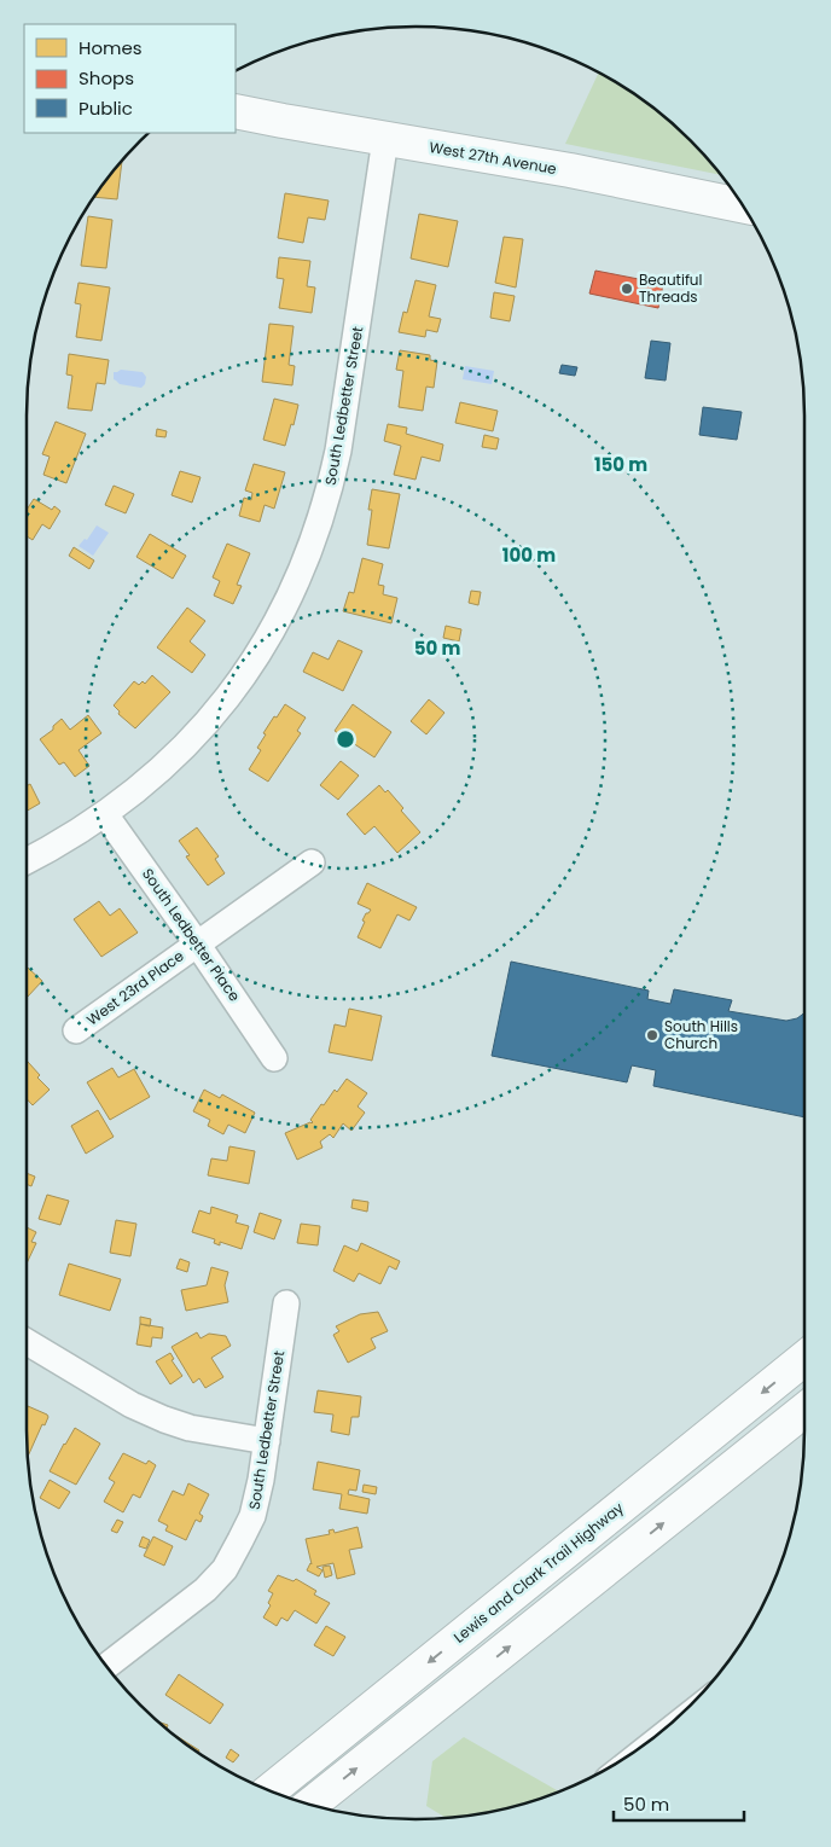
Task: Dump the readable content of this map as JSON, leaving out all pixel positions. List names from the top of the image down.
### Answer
{
  "streets": {
    "main road": ["West 27th Avenue", "Lewis and Clark Trail Highway"],
    "street": ["South Ledbetter Street", "South Ledbetter Place", "West 23rd Place"]
  },
  "crossings": [
    ["West 27th Avenue", "South Ledbetter Street"],
    ["South Ledbetter Street", "South Ledbetter Place"],
    ["South Ledbetter Place", "West 23rd Place"]
  ],
  "places": ["Beautiful Threads", "South Hills Church"],
  "legend": ["Homes", "Shops", "Public"],
  "scale_bar": "50 m",
  "rings": ["150 m", "100 m", "50 m"]
}
